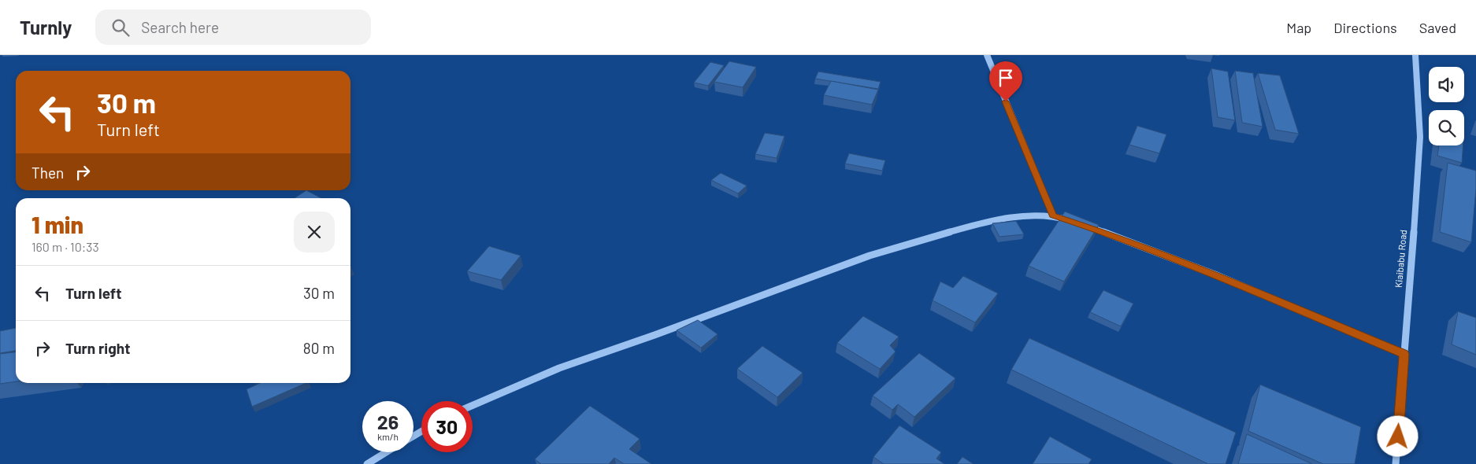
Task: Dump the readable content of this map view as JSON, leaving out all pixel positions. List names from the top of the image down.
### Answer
{
  "streets": {
    "street": ["Kiaibabu Road"]
  },
  "page": {
    "header": "Turnly",
    "search": "Search here",
    "nav": ["Map", "Directions", "Saved"],
    "turn": ["30 m", "Turn left"],
    "then": "Then",
    "heading": ["1 min", "160 m · 10:33"],
    "list": [
      {
        "name": "Turn left",
        "value": "30 m"
      },
      {
        "name": "Turn right",
        "value": "80 m"
      }
    ],
    "speed": "26 km/h",
    "limit": "30"
  }
}
